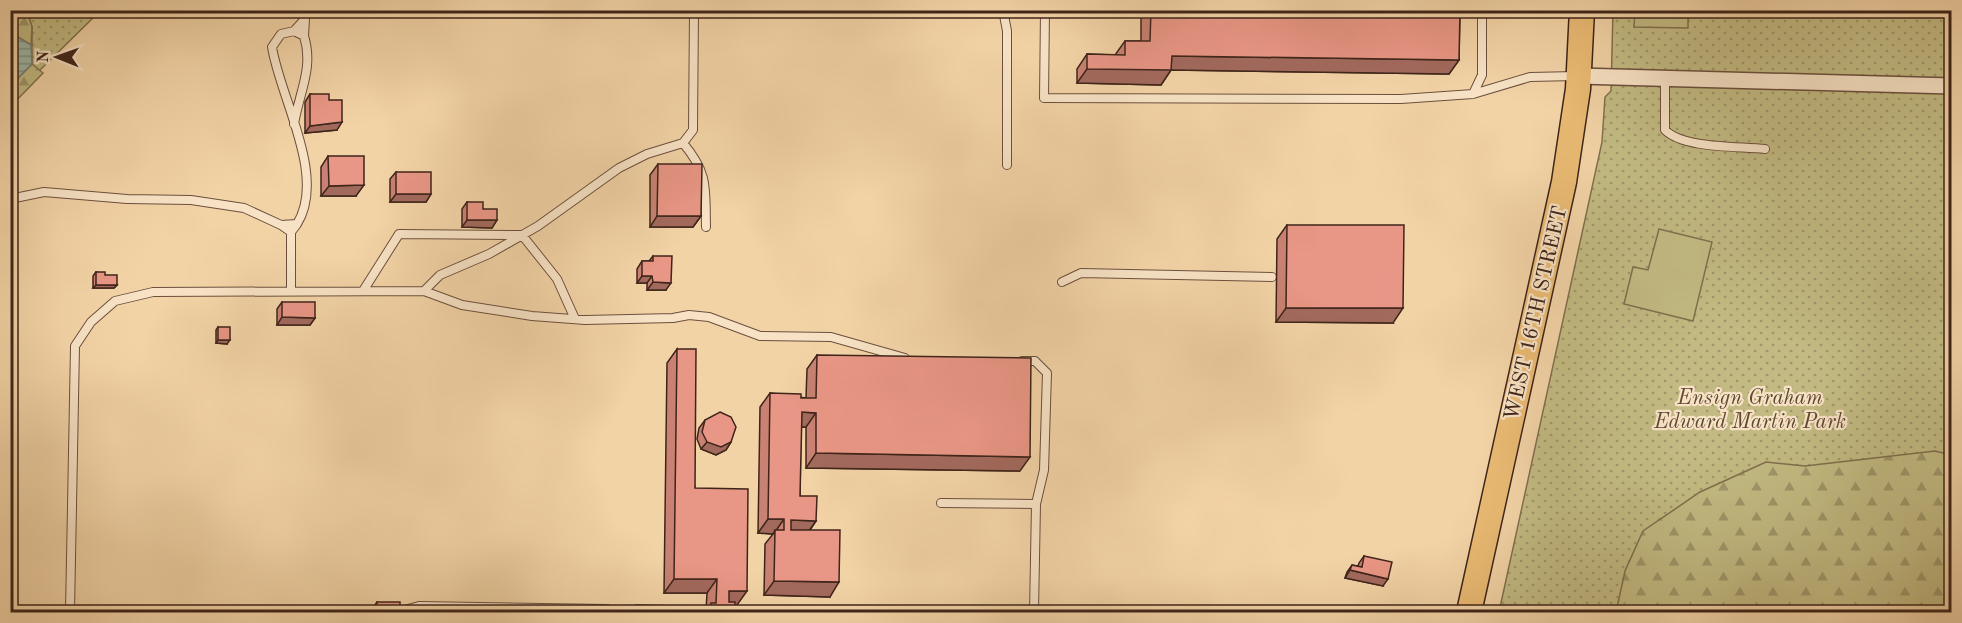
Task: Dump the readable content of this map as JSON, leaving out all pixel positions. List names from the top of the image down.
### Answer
{
  "streets": {
    "main road": ["WEST 16TH STREET"]
  },
  "parks": ["Ensign Graham Edward Martin Park"],
  "north": "left"
}
